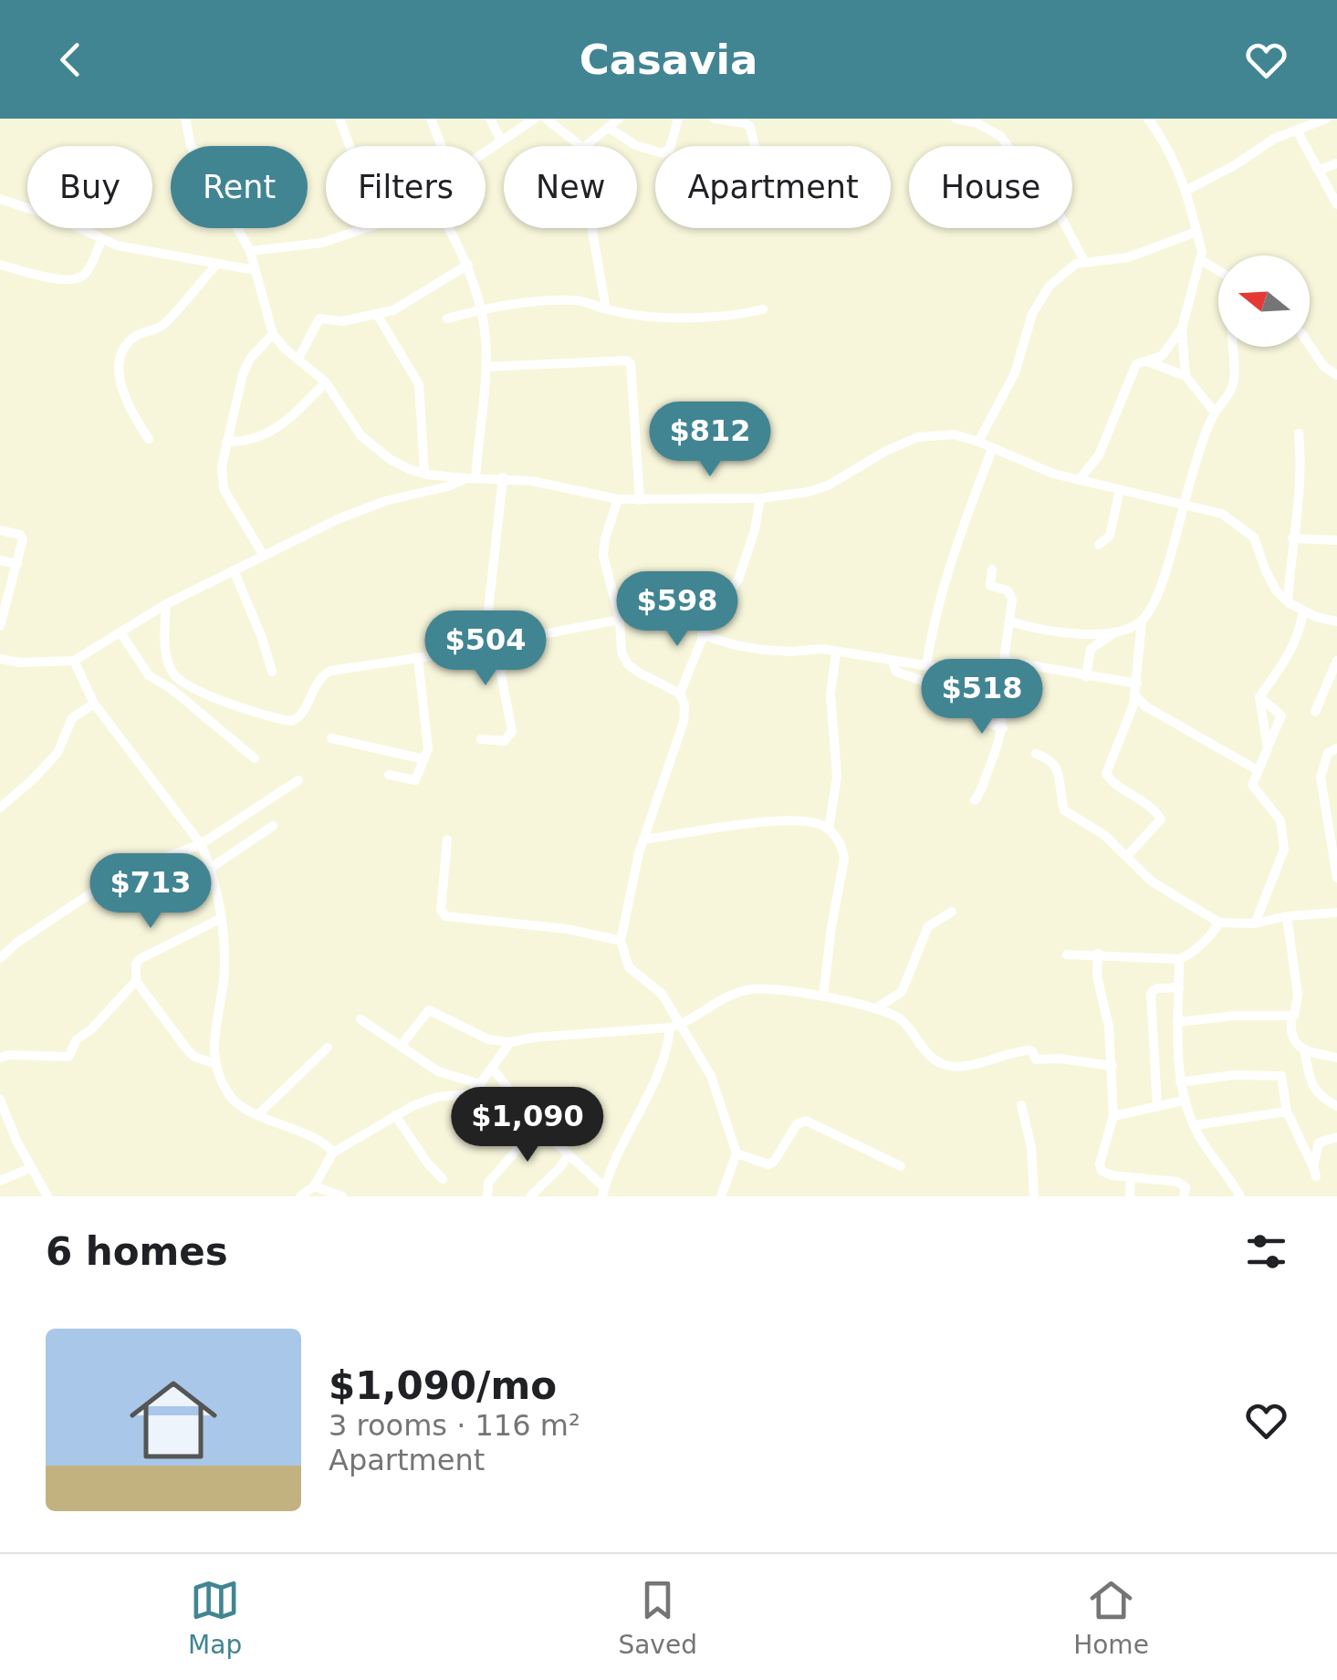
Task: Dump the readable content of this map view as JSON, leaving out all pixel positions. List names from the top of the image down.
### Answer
{
  "north": "left",
  "page": {
    "header": "Casavia",
    "chip": [
      "Buy",
      "Rent",
      "Filters",
      "New",
      "Apartment",
      "House"
    ],
    "price": [
      "$812",
      "$598",
      "$504",
      "$518",
      "$713",
      "$1,090"
    ],
    "heading": "6 homes",
    "list": [
      {
        "name": "$1,090/mo",
        "note": "3 rooms · 116 m² · Apartment"
      }
    ],
    "tabs": ["Map", "Saved", "Home"]
  }
}
